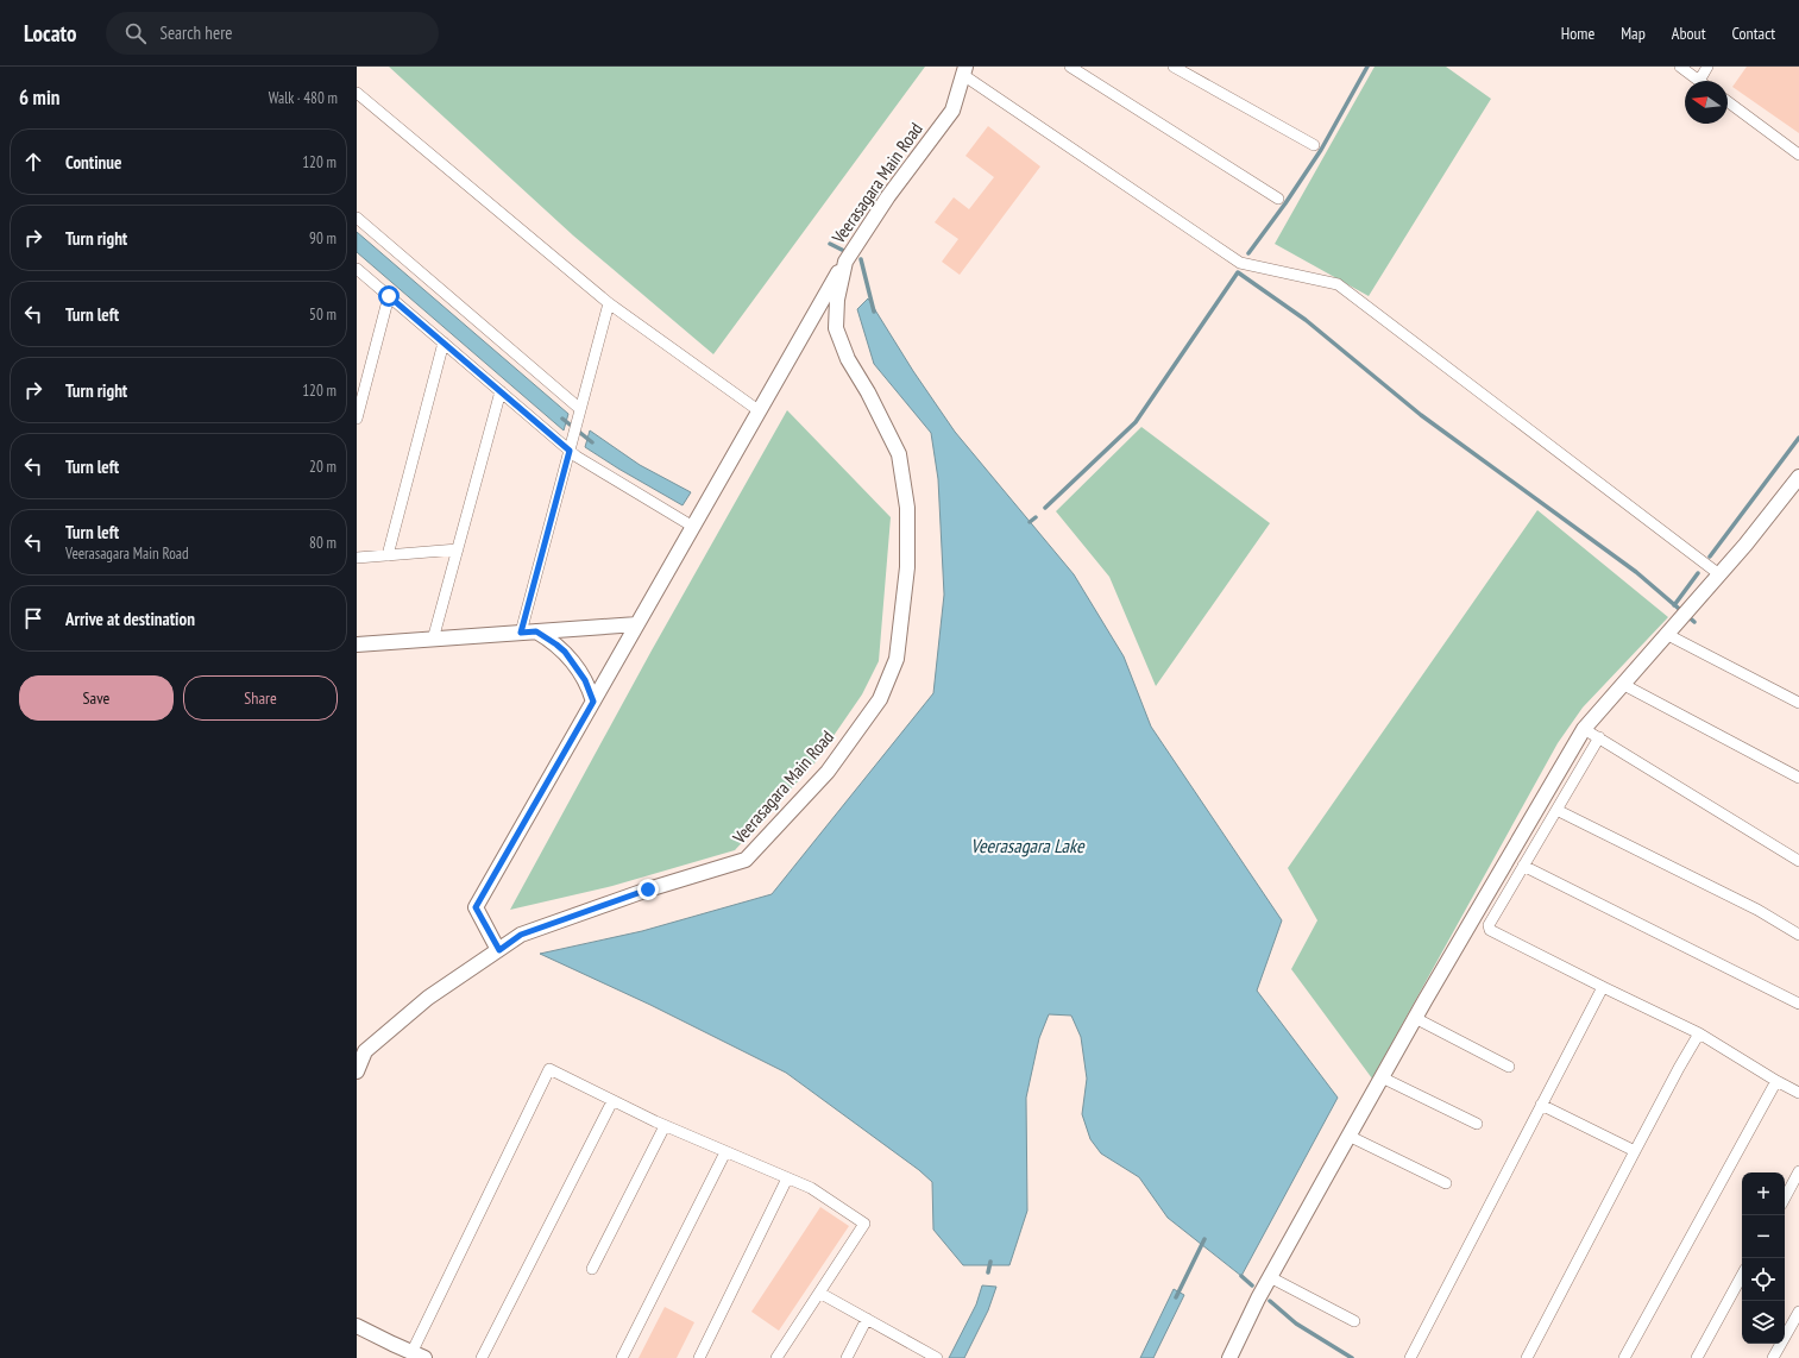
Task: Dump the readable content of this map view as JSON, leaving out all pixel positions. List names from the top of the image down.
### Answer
{
  "streets": {
    "street": ["Veerasagara Main Road"]
  },
  "water": ["Veerasagara Lake"],
  "north": "left",
  "page": {
    "header": "Locato",
    "search": "Search here",
    "nav": [
      "Home",
      "Map",
      "About",
      "Contact"
    ],
    "heading": ["6 min", "Walk · 480 m"],
    "list": [
      ["Continue", "120 m"],
      ["Turn right", "90 m"],
      ["Turn left", "50 m"],
      ["Turn right", "120 m"],
      ["Turn left", "20 m"],
      ["Turn left", "Veerasagara Main Road", "80 m"],
      "Arrive at destination"
    ],
    "buttons": ["Save", "Share"],
    "map_buttons": ["+", "−"]
  }
}
